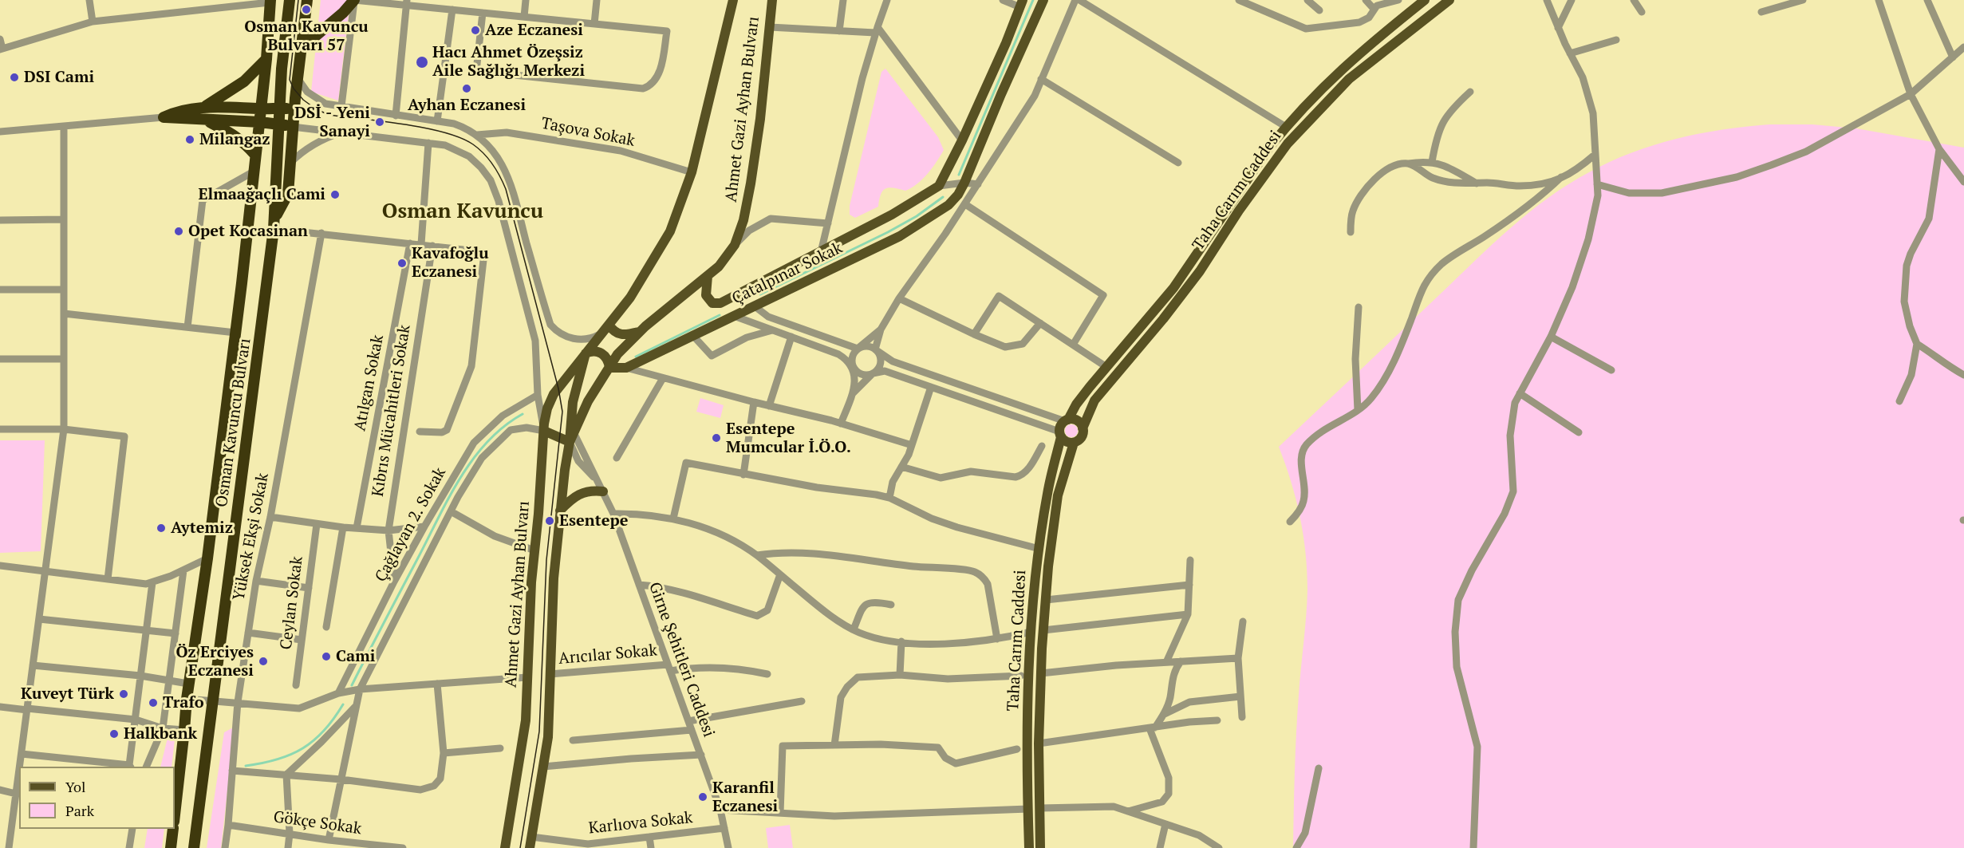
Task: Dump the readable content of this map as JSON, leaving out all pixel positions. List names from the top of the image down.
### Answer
{
  "streets": {
    "highway": ["Osman Kavuncu Bulvarı"],
    "main road": ["Ahmet Gazi Ayhan Bulvarı", "Taha Carım Caddesi", "Çatalpınar Sokak"],
    "street": [
      "Taşova Sokak",
      "Atılgan Sokak",
      "Kıbrıs Mücahitleri Sokak",
      "Çağlayan 2. Sokak",
      "Yüksek Ekşi Sokak",
      "Ceylan Sokak",
      "Arıcılar Sokak",
      "Girne Şehitleri Caddesi",
      "Gökçe Sokak",
      "Karlıova Sokak"
    ]
  },
  "crossings": [
    ["Ahmet Gazi Ayhan Bulvarı", "Taşova Sokak"],
    ["Ahmet Gazi Ayhan Bulvarı", "Çatalpınar Sokak"],
    ["Ahmet Gazi Ayhan Bulvarı", "Çağlayan 2. Sokak"],
    ["Ahmet Gazi Ayhan Bulvarı", "Arıcılar Sokak"],
    ["Ahmet Gazi Ayhan Bulvarı", "Girne Şehitleri Caddesi"],
    ["Ahmet Gazi Ayhan Bulvarı", "Karlıova Sokak"],
    ["Kıbrıs Mücahitleri Sokak", "Çağlayan 2. Sokak"],
    ["Çağlayan 2. Sokak", "Gökçe Sokak"],
    ["Yüksek Ekşi Sokak", "Gökçe Sokak"],
    ["Arıcılar Sokak", "Girne Şehitleri Caddesi"],
    ["Girne Şehitleri Caddesi", "Karlıova Sokak"]
  ],
  "districts": ["Osman Kavuncu"],
  "places": [
    "Osman Kavuncu Bulvarı 57",
    "Aze Eczanesi",
    "Hacı Ahmet Özeşsiz Aile Sağlığı Merkezi",
    "DSI Cami",
    "Ayhan Eczanesi",
    "DSİ - Yeni Sanayi",
    "Milangaz",
    "Elmaağaçlı Cami",
    "Opet Kocasinan",
    "Kavafoğlu Eczanesi",
    "Esentepe Mumcular İ.Ö.O.",
    "Esentepe",
    "Aytemiz",
    "Cami",
    "Öz Erciyes Eczanesi",
    "Kuveyt Türk",
    "Trafo",
    "Halkbank",
    "Karanfil Eczanesi"
  ],
  "legend": ["Yol", "Park"]
}
